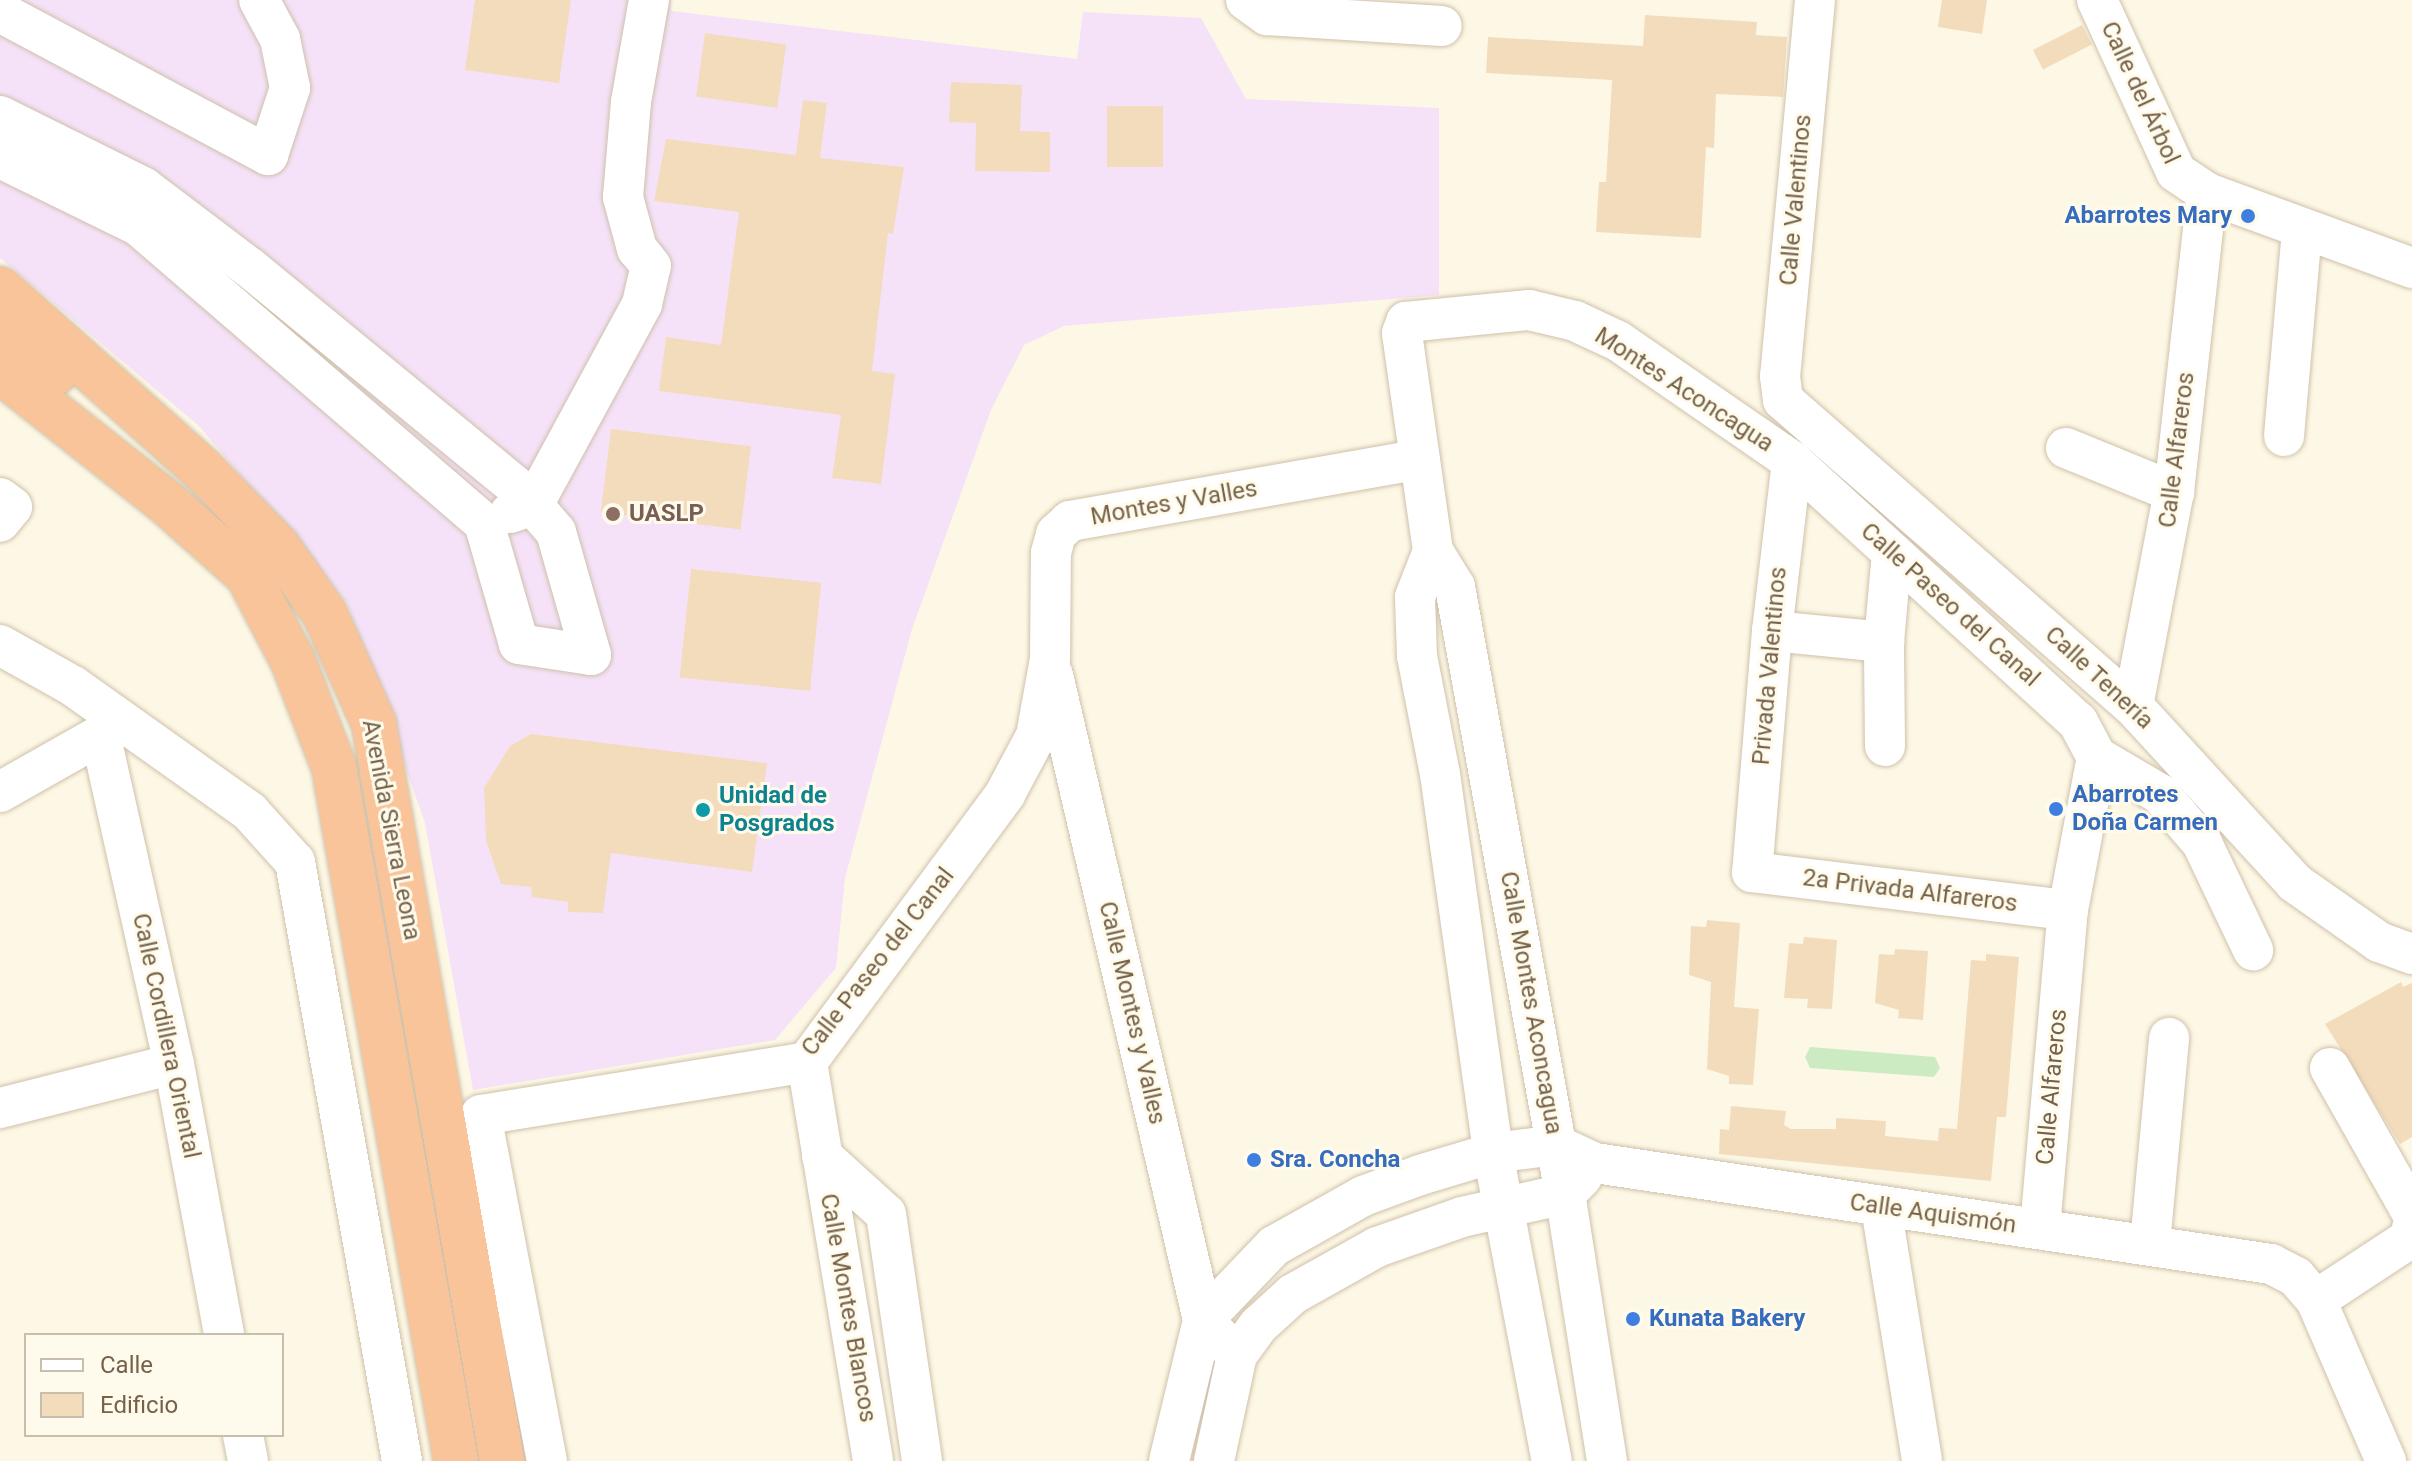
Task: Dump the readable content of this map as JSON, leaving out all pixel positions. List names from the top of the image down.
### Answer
{
  "streets": {
    "highway": ["Avenida Sierra Leona"],
    "street": [
      "Calle del Árbol",
      "Calle Valentinos",
      "Montes Aconcagua",
      "Calle Alfareros",
      "Montes y Valles",
      "Calle Paseo del Canal",
      "Privada Valentinos",
      "Calle Tenería",
      "2a Privada Alfareros",
      "Calle Montes Aconcagua",
      "Calle Montes y Valles",
      "Calle Cordillera Oriental",
      "Calle Aquismón",
      "Calle Montes Blancos"
    ]
  },
  "crossings": [
    ["Calle del Árbol", "Calle Alfareros"],
    ["Calle Valentinos", "Calle Tenería"],
    ["Montes Aconcagua", "Calle Paseo del Canal"],
    ["Montes Aconcagua", "Privada Valentinos"],
    ["Montes Aconcagua", "Calle Montes Aconcagua"],
    ["Calle Alfareros", "Calle Paseo del Canal"],
    ["Calle Alfareros", "Calle Tenería"],
    ["Calle Alfareros", "2a Privada Alfareros"],
    ["Calle Alfareros", "Calle Aquismón"],
    ["Montes y Valles", "Calle Paseo del Canal"],
    ["Montes y Valles", "Calle Montes Aconcagua"],
    ["Montes y Valles", "Calle Montes y Valles"],
    ["Calle Paseo del Canal", "Privada Valentinos"],
    ["Calle Paseo del Canal", "Calle Montes y Valles"],
    ["Calle Paseo del Canal", "Calle Montes Blancos"],
    ["Privada Valentinos", "2a Privada Alfareros"],
    ["Calle Montes Aconcagua", "Calle Aquismón"]
  ],
  "places": [
    "Abarrotes Mary",
    "UASLP",
    "Abarrotes Doña Carmen",
    "Unidad de Posgrados",
    "Sra. Concha",
    "Kunata Bakery"
  ],
  "legend": ["Calle", "Edificio"]
}
